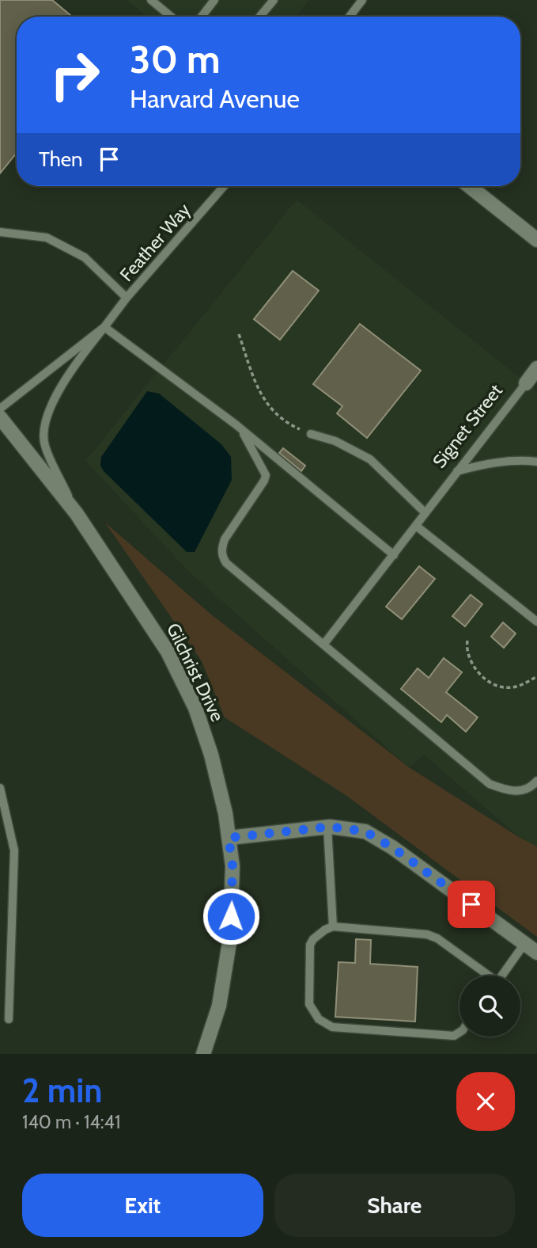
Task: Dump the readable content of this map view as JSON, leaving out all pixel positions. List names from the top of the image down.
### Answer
{
  "streets": {
    "street": ["Signet Street", "Gilchrist Drive"],
    "lane": ["Feather Way"]
  },
  "crossings": [
    ["Feather Way", "Gilchrist Drive"]
  ],
  "page": {
    "turn": ["30 m", "Harvard Avenue"],
    "then": "Then",
    "heading": ["2 min", "140 m · 14:41"],
    "buttons": ["Exit", "Share"]
  }
}
